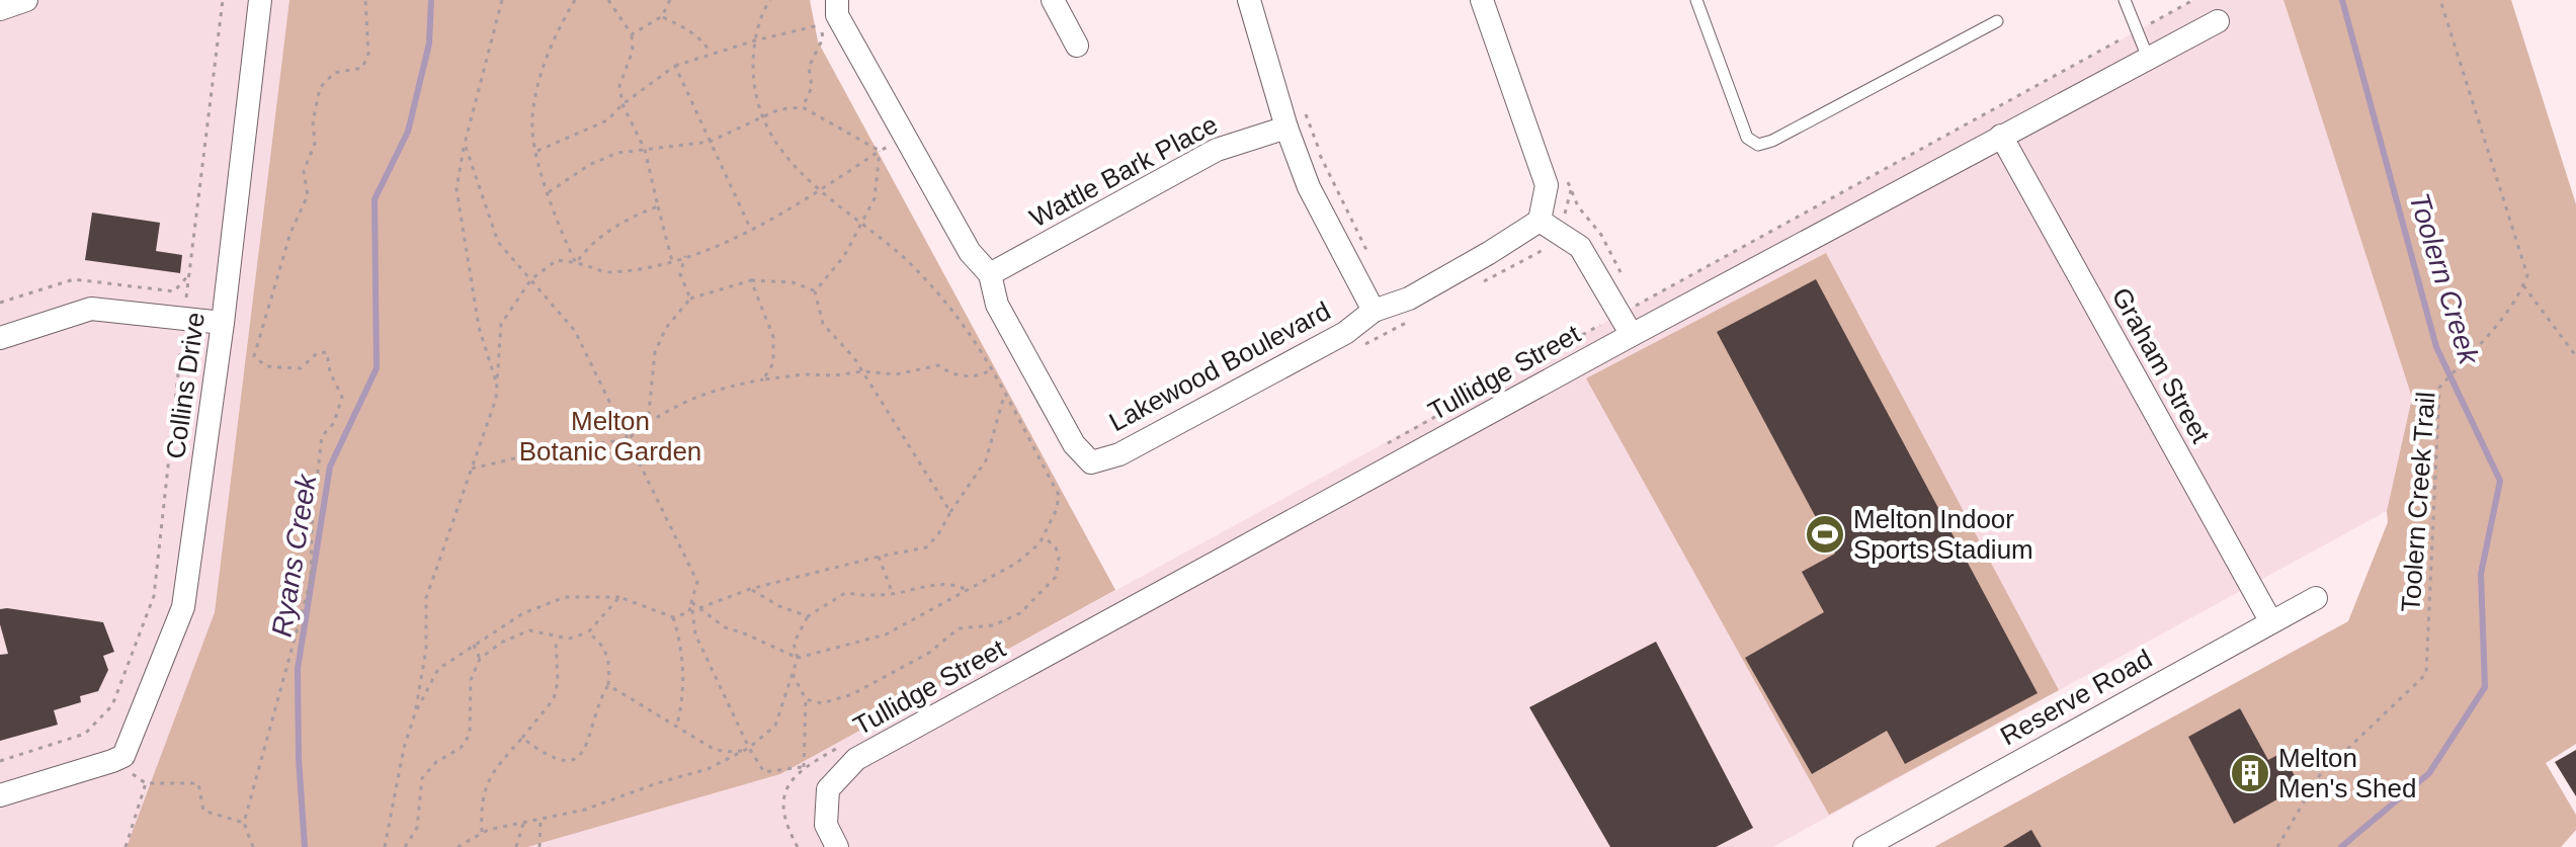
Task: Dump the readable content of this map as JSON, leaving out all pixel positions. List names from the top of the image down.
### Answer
{
  "streets": {
    "street": [
      "Wattle Bark Place",
      "Graham Street",
      "Lakewood Boulevard",
      "Tullidge Street",
      "Collins Drive",
      "Reserve Road"
    ],
    "path": ["Toolern Creek Trail"]
  },
  "crossings": [
    ["Wattle Bark Place", "Lakewood Boulevard"],
    ["Graham Street", "Tullidge Street"],
    ["Graham Street", "Reserve Road"]
  ],
  "water": ["Toolern Creek", "Ryans Creek"],
  "parks": ["Melton Botanic Garden"],
  "places": {
    "sports": ["Melton Indoor Sports Stadium"],
    "building": ["Melton Men's Shed"]
  }
}
